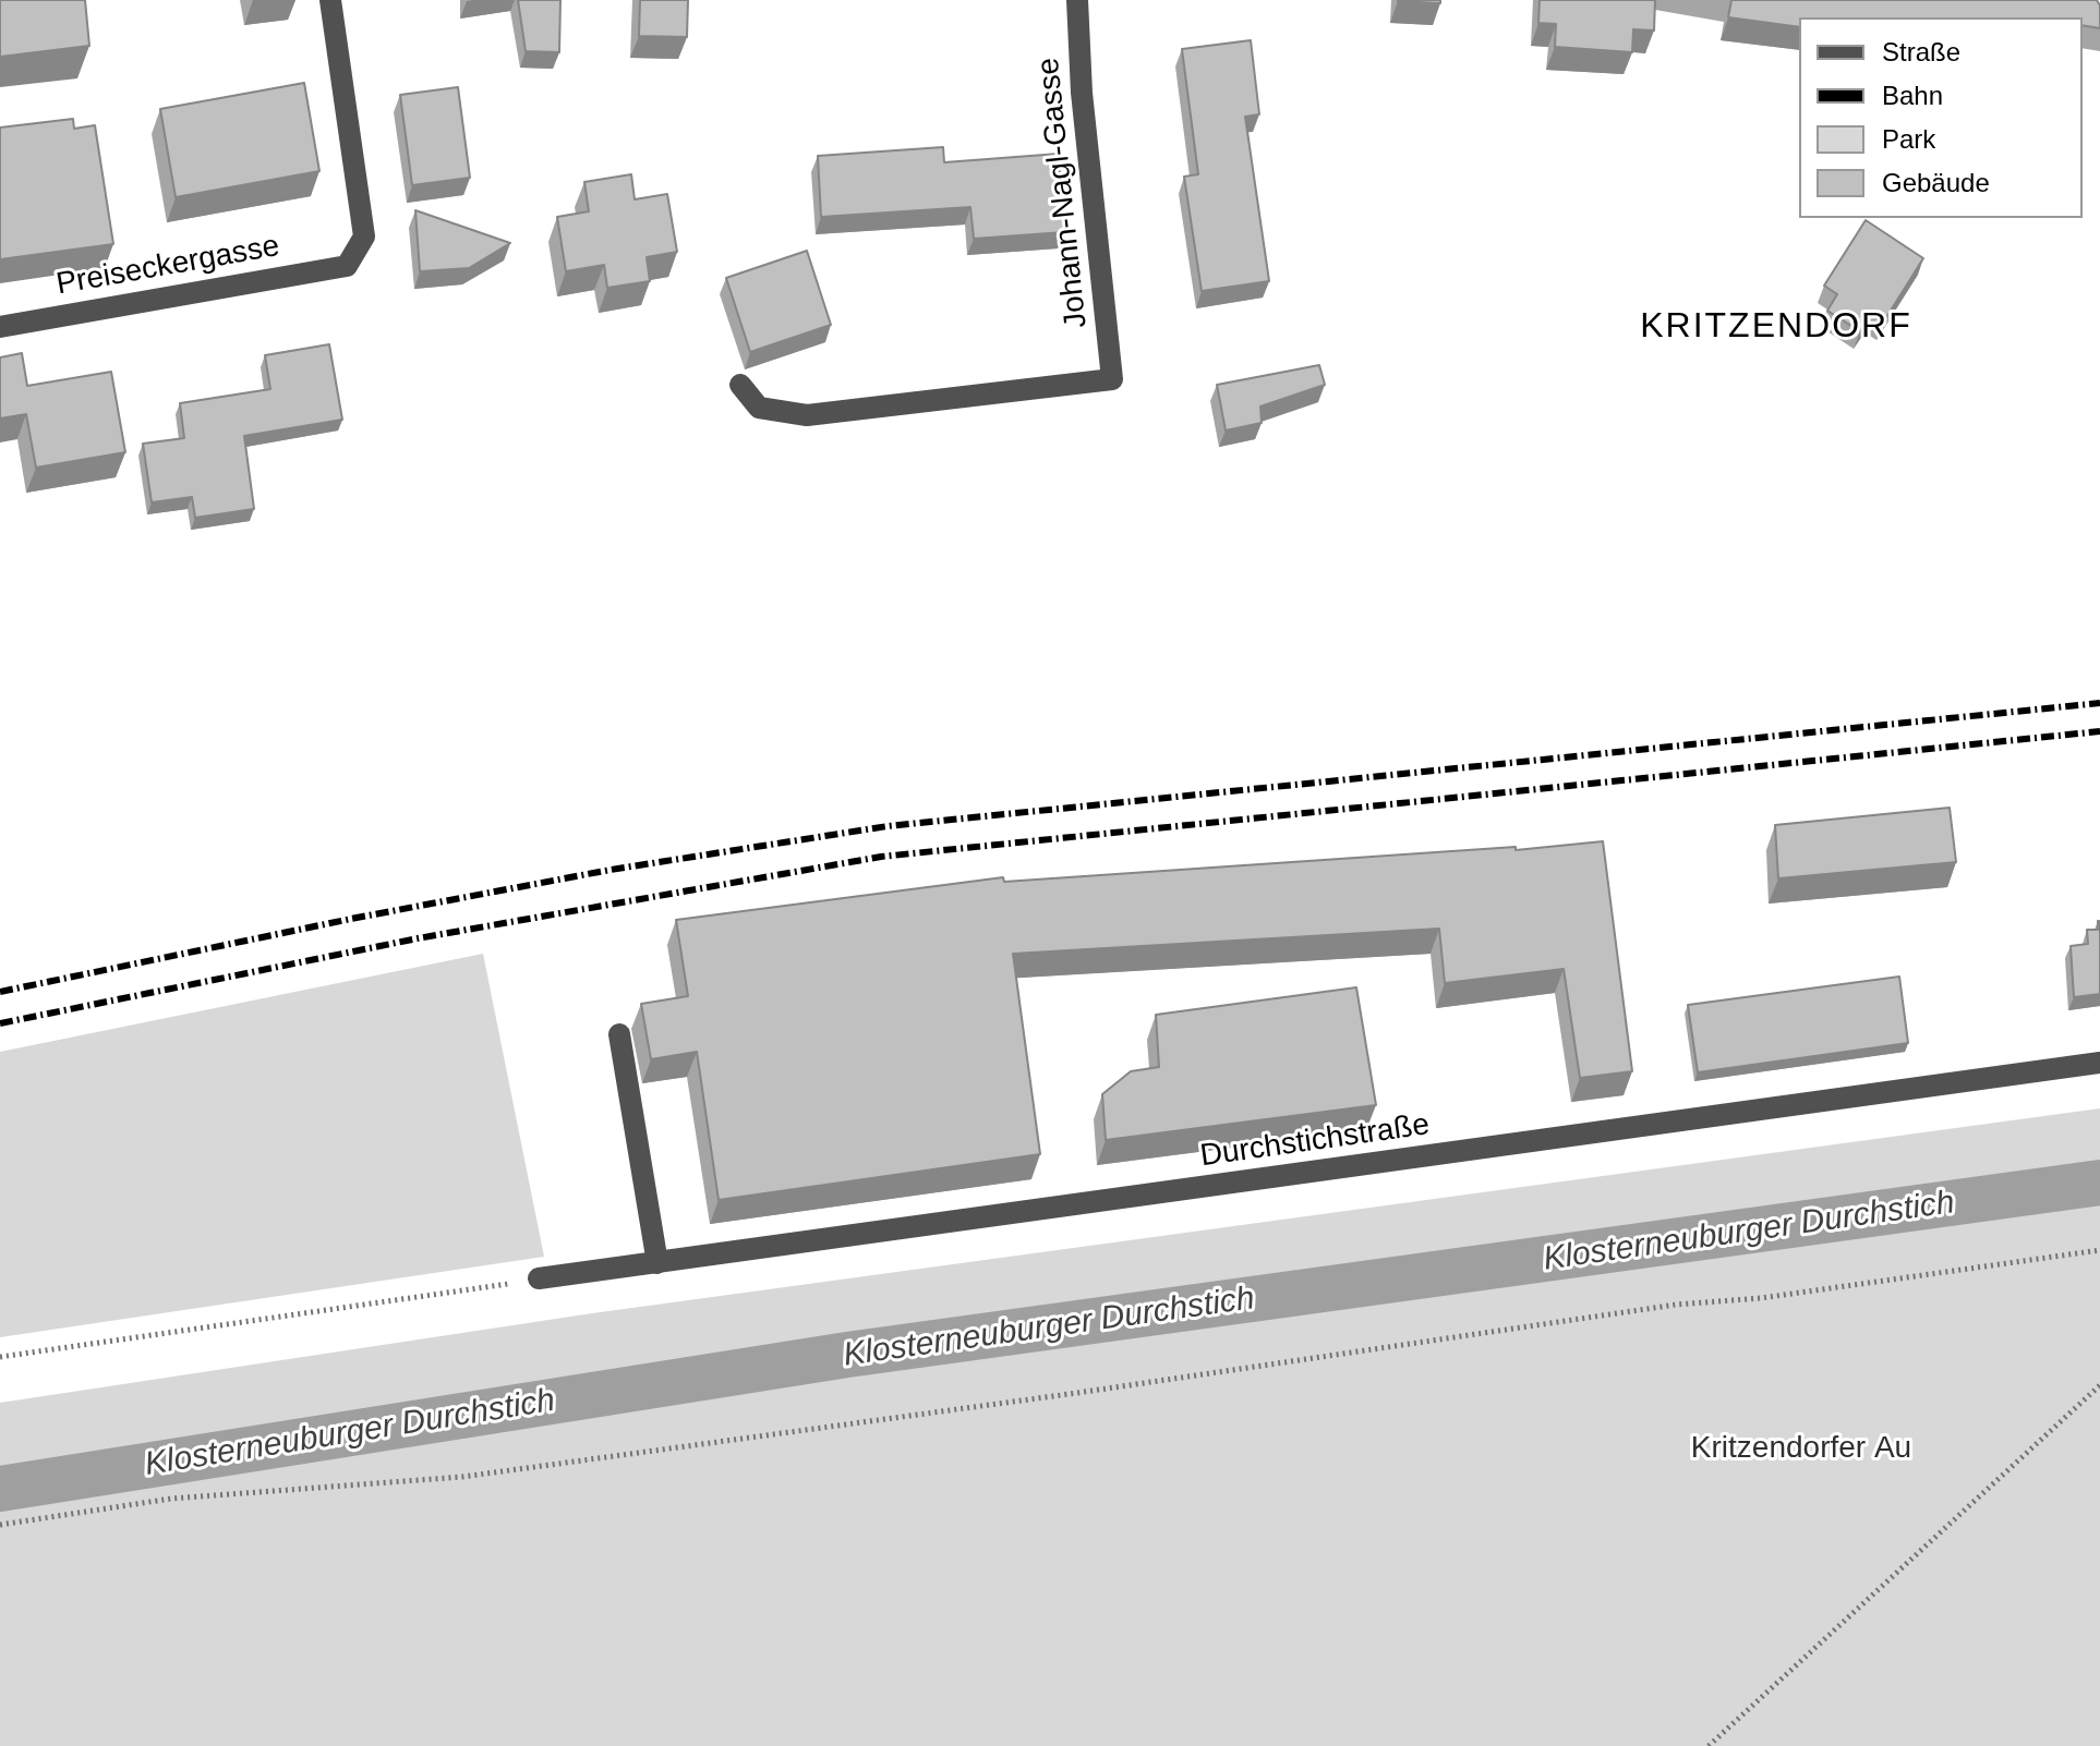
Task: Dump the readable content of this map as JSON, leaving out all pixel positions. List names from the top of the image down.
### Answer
{
  "streets": {
    "street": ["Johann-Nagl-Gasse", "Preiseckergasse", "Durchstichstraße"]
  },
  "districts": ["KRITZENDORF"],
  "water": ["Klosterneuburger Durchstich"],
  "parks": ["Kritzendorfer Au"],
  "legend": [
    "Straße",
    "Bahn",
    "Park",
    "Gebäude"
  ]
}
